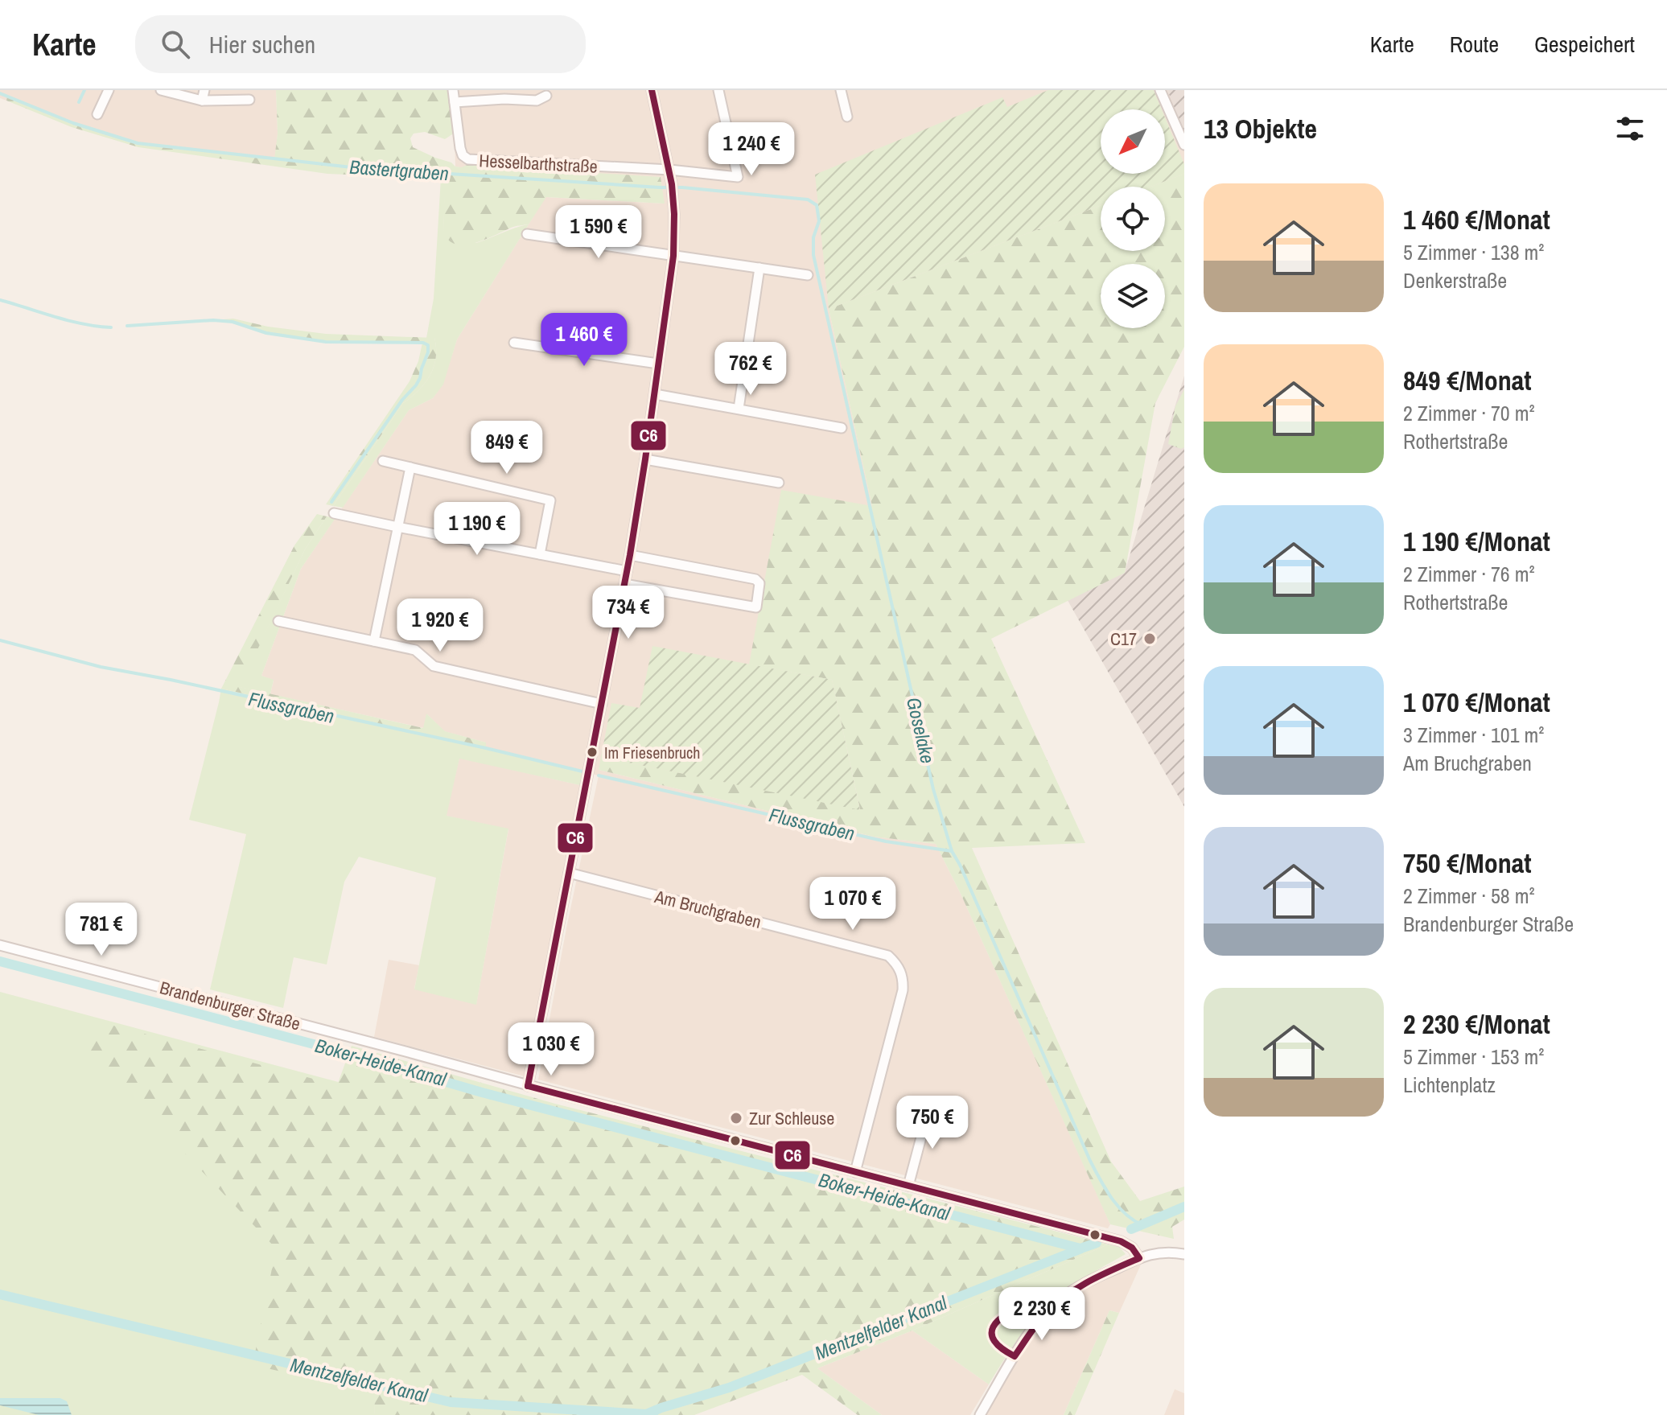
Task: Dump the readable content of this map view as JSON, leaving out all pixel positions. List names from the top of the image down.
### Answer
{
  "streets": {
    "street": ["Hesselbarthstraße", "Am Bruchgraben", "Brandenburger Straße"]
  },
  "crossings": [
    ["Am Bruchgraben", "Brandenburger Straße"]
  ],
  "water": [
    "Bastertgraben",
    "Flussgraben",
    "Goselake",
    "Boker-Heide-Kanal",
    "Mentzelfelder Kanal"
  ],
  "places": ["C17", "Im Friesenbruch", "Zur Schleuse"],
  "lines": ["transit line C6"],
  "north": "bottom left",
  "page": {
    "header": "Karte",
    "search": "Hier suchen",
    "nav": ["Karte", "Route", "Gespeichert"],
    "heading": "13 Objekte",
    "price": [
      "1 240 €",
      "1 590 €",
      "1 460 €",
      "762 €",
      "849 €",
      "1 190 €",
      "734 €",
      "1 920 €",
      "1 070 €",
      "781 €",
      "1 030 €",
      "750 €",
      "2 230 €"
    ],
    "list": [
      {
        "name": "1 460 €/Monat",
        "note": "5 Zimmer · 138 m² · Denkerstraße"
      },
      {
        "name": "849 €/Monat",
        "note": "2 Zimmer · 70 m² · Rothertstraße"
      },
      {
        "name": "1 190 €/Monat",
        "note": "2 Zimmer · 76 m² · Rothertstraße"
      },
      {
        "name": "1 070 €/Monat",
        "note": "3 Zimmer · 101 m² · Am Bruchgraben"
      },
      {
        "name": "750 €/Monat",
        "note": "2 Zimmer · 58 m² · Brandenburger Straße"
      },
      {
        "name": "2 230 €/Monat",
        "note": "5 Zimmer · 153 m² · Lichtenplatz"
      }
    ]
  }
}
